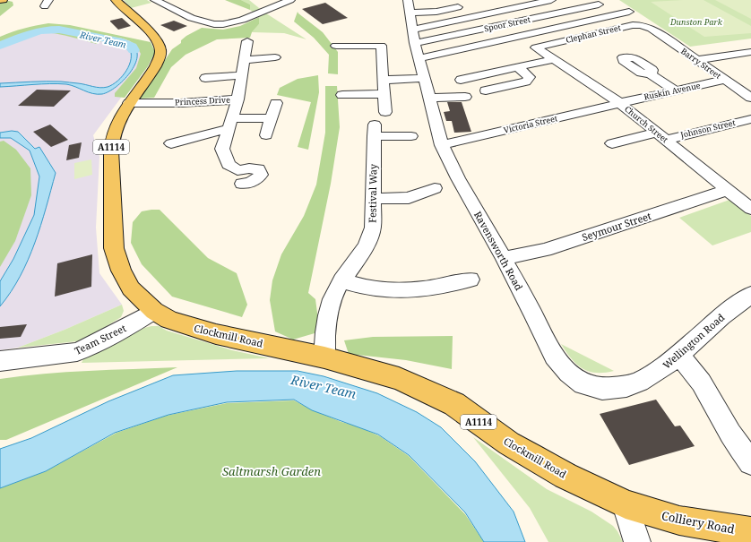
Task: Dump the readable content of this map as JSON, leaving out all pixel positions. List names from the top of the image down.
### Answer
{
  "streets": {
    "main road": ["A1114", "Clockmill Road", "Colliery Road"],
    "street": [
      "Spoor Street",
      "Clephan Street",
      "Barry Street",
      "Ruskin Avenue",
      "Princess Drive",
      "Victoria Street",
      "Church Street",
      "Johnson Street",
      "Festival Way",
      "Seymour Street",
      "Ravensworth Road",
      "Team Street",
      "Wellington Road"
    ]
  },
  "crossings": [
    ["Spoor Street", "Ravensworth Road"],
    ["Clephan Street", "Barry Street"],
    ["Clephan Street", "Church Street"],
    ["Barry Street", "Ruskin Avenue"],
    ["Ruskin Avenue", "Victoria Street"],
    ["Ruskin Avenue", "Church Street"],
    ["Princess Drive", "Clockmill Road"],
    ["Victoria Street", "Church Street"],
    ["Victoria Street", "Ravensworth Road"],
    ["Church Street", "Johnson Street"],
    ["Church Street", "Seymour Street"],
    ["Festival Way", "Clockmill Road"],
    ["Seymour Street", "Ravensworth Road"],
    ["Ravensworth Road", "Wellington Road"],
    ["Clockmill Road", "Team Street"],
    ["Clockmill Road", "Colliery Road"]
  ],
  "water": ["River Team"],
  "parks": ["Dunston Park", "Saltmarsh Garden"]
}
